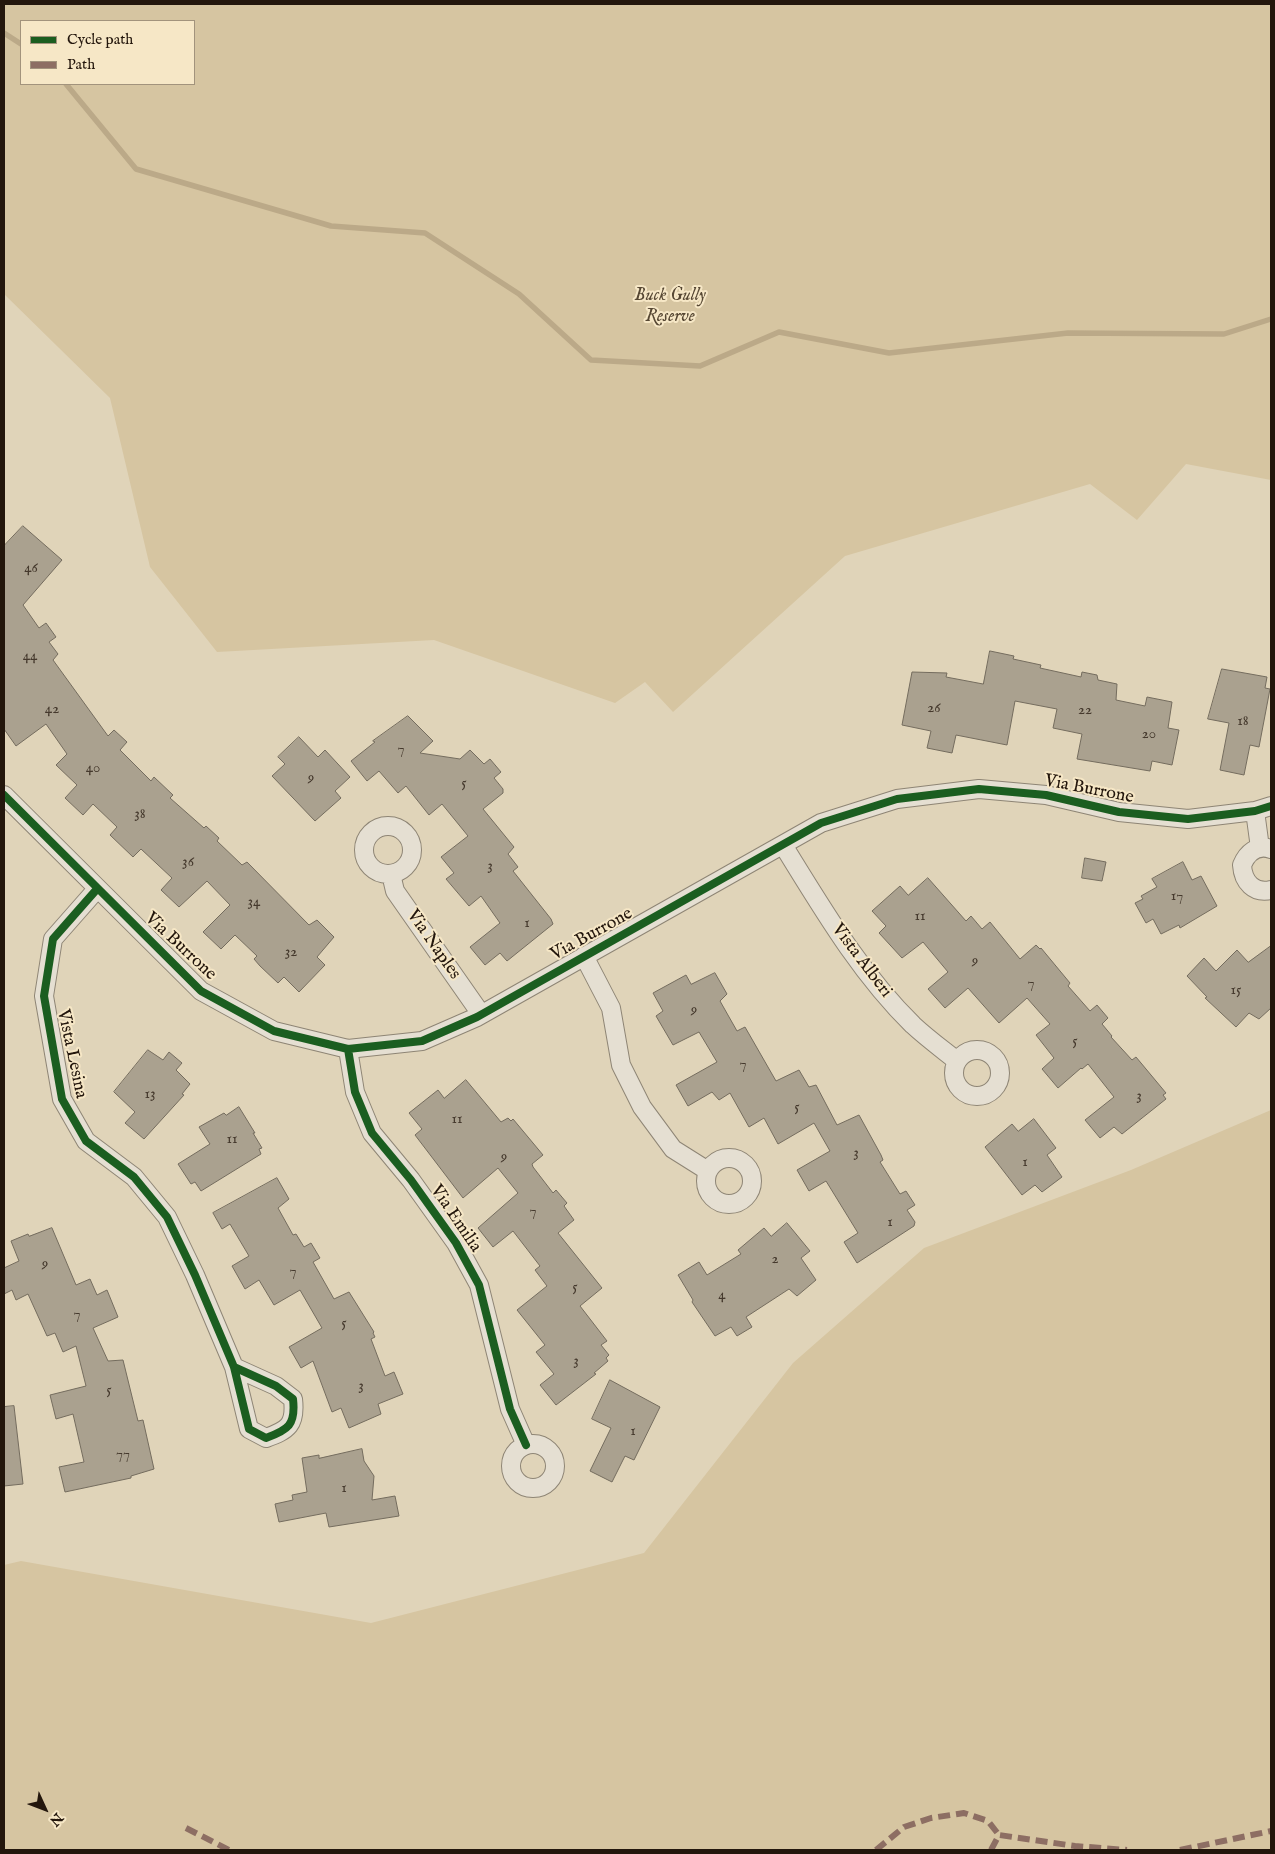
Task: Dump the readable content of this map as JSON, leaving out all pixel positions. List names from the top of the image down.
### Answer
{
  "streets": {
    "street": [
      "Via Burrone",
      "Via Naples",
      "Vista Alberi",
      "Vista Lesina",
      "Via Emilia"
    ]
  },
  "crossings": [
    ["Via Burrone", "Via Naples"],
    ["Via Burrone", "Vista Alberi"],
    ["Via Burrone", "Vista Lesina"],
    ["Via Burrone", "Via Emilia"]
  ],
  "parks": ["Buck Gully Reserve"],
  "house_numbers": [
    "46",
    "44",
    "26",
    "42",
    "22",
    "18",
    "20",
    "7",
    "40",
    "9",
    "5",
    "38",
    "36",
    "3",
    "17",
    "34",
    "11",
    "1",
    "32",
    "9",
    "7",
    "15",
    "9",
    "5",
    "7",
    "13",
    "3",
    "5",
    "11",
    "11",
    "3",
    "9",
    "1",
    "7",
    "1",
    "2",
    "9",
    "7",
    "5",
    "4",
    "7",
    "5",
    "3",
    "3",
    "5",
    "1",
    "77",
    "1"
  ],
  "legend": ["Cycle path", "Path"],
  "north": "bottom right"
}
